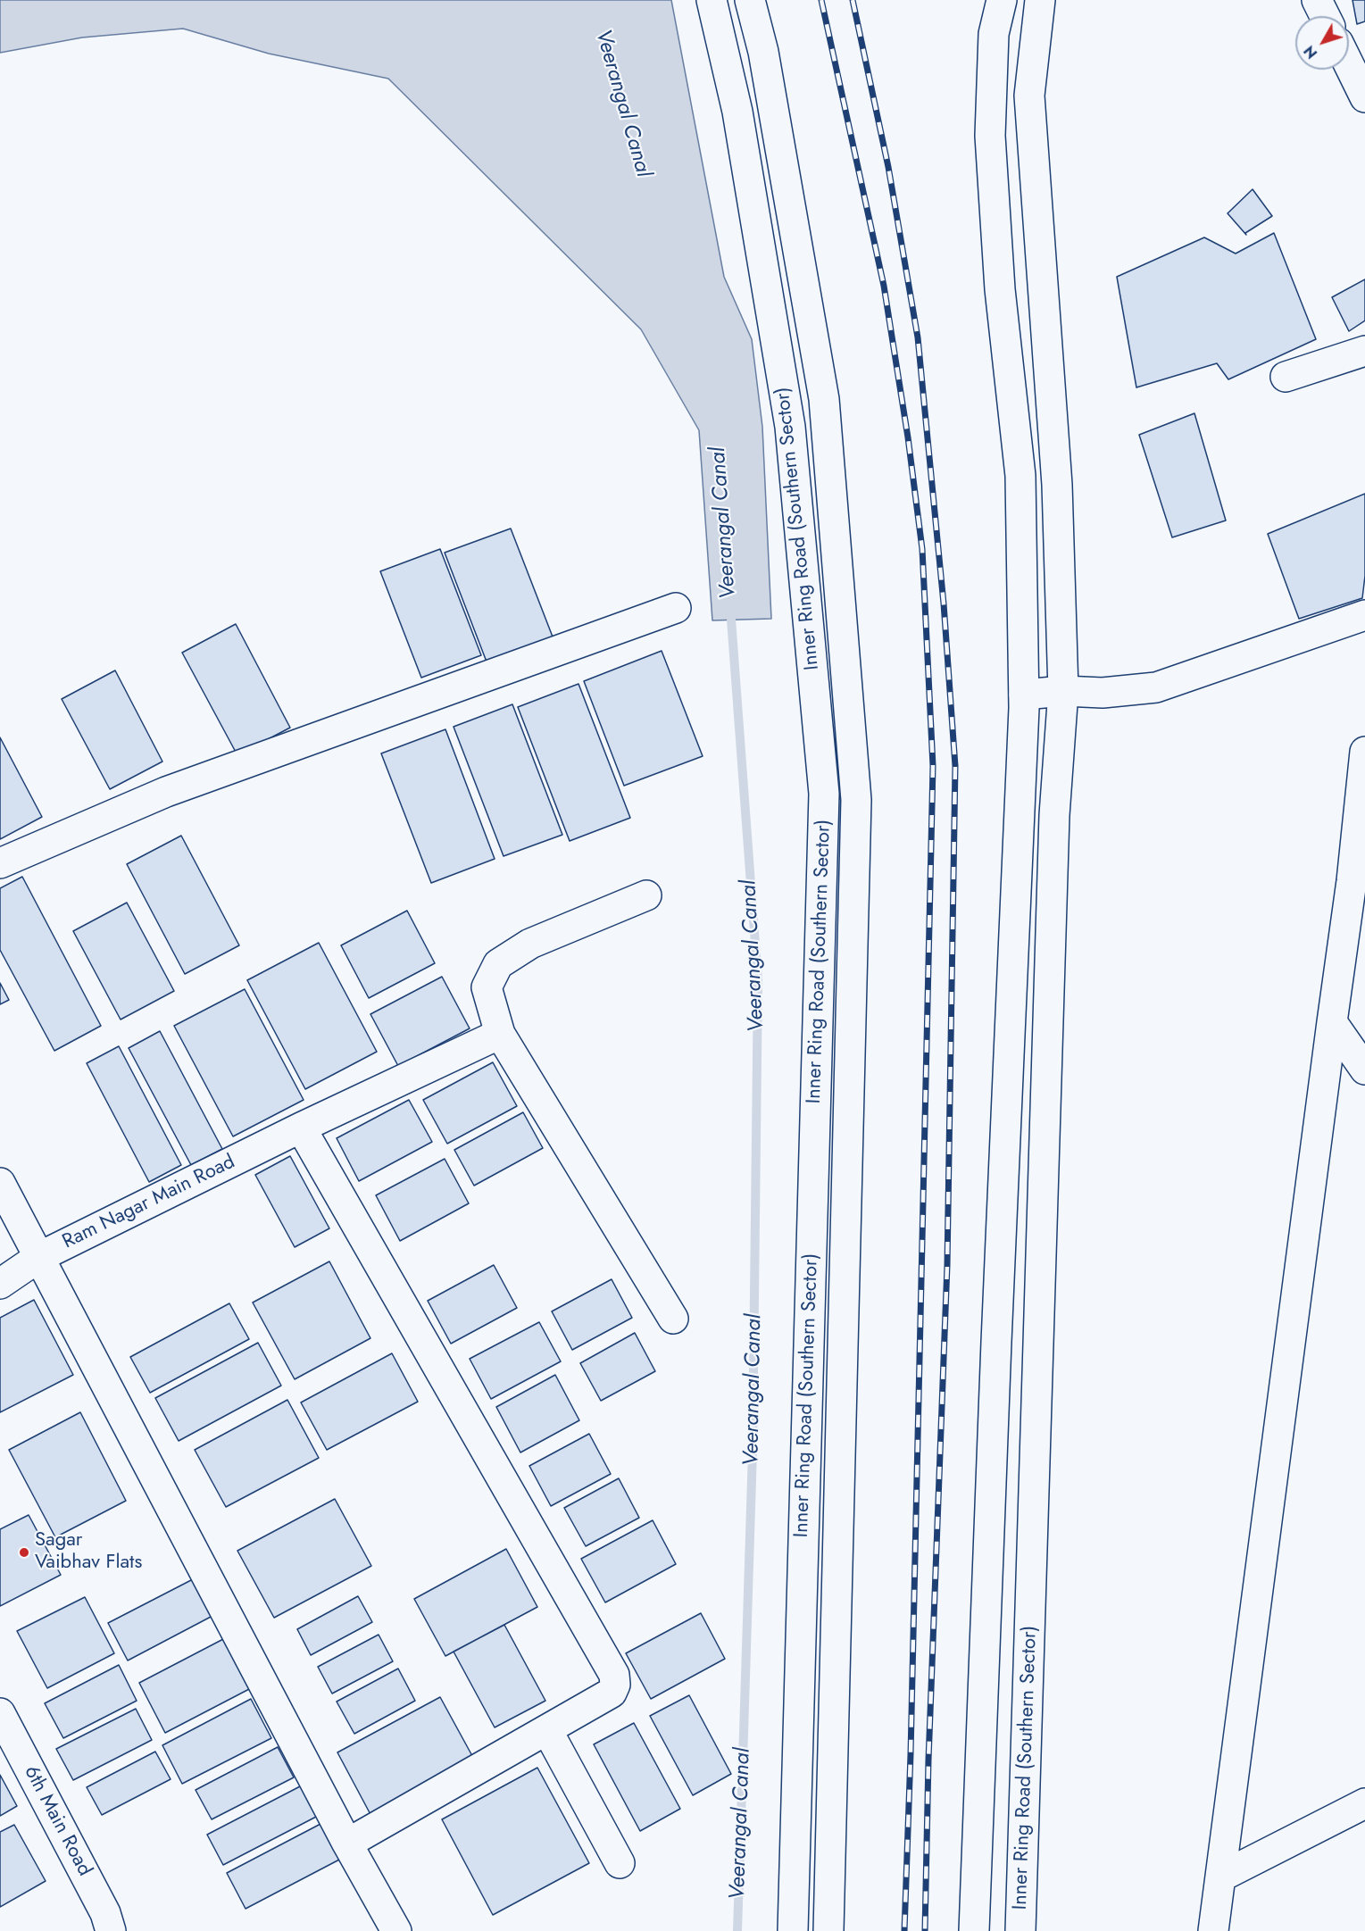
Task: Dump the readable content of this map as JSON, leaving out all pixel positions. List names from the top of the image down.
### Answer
{
  "streets": {
    "main road": ["Inner Ring Road (Southern Sector)", "Ram Nagar Main Road", "6th Main Road"]
  },
  "water": ["Veerangal Canal"],
  "places": ["Sagar Vaibhav Flats"],
  "north": "bottom left"
}
